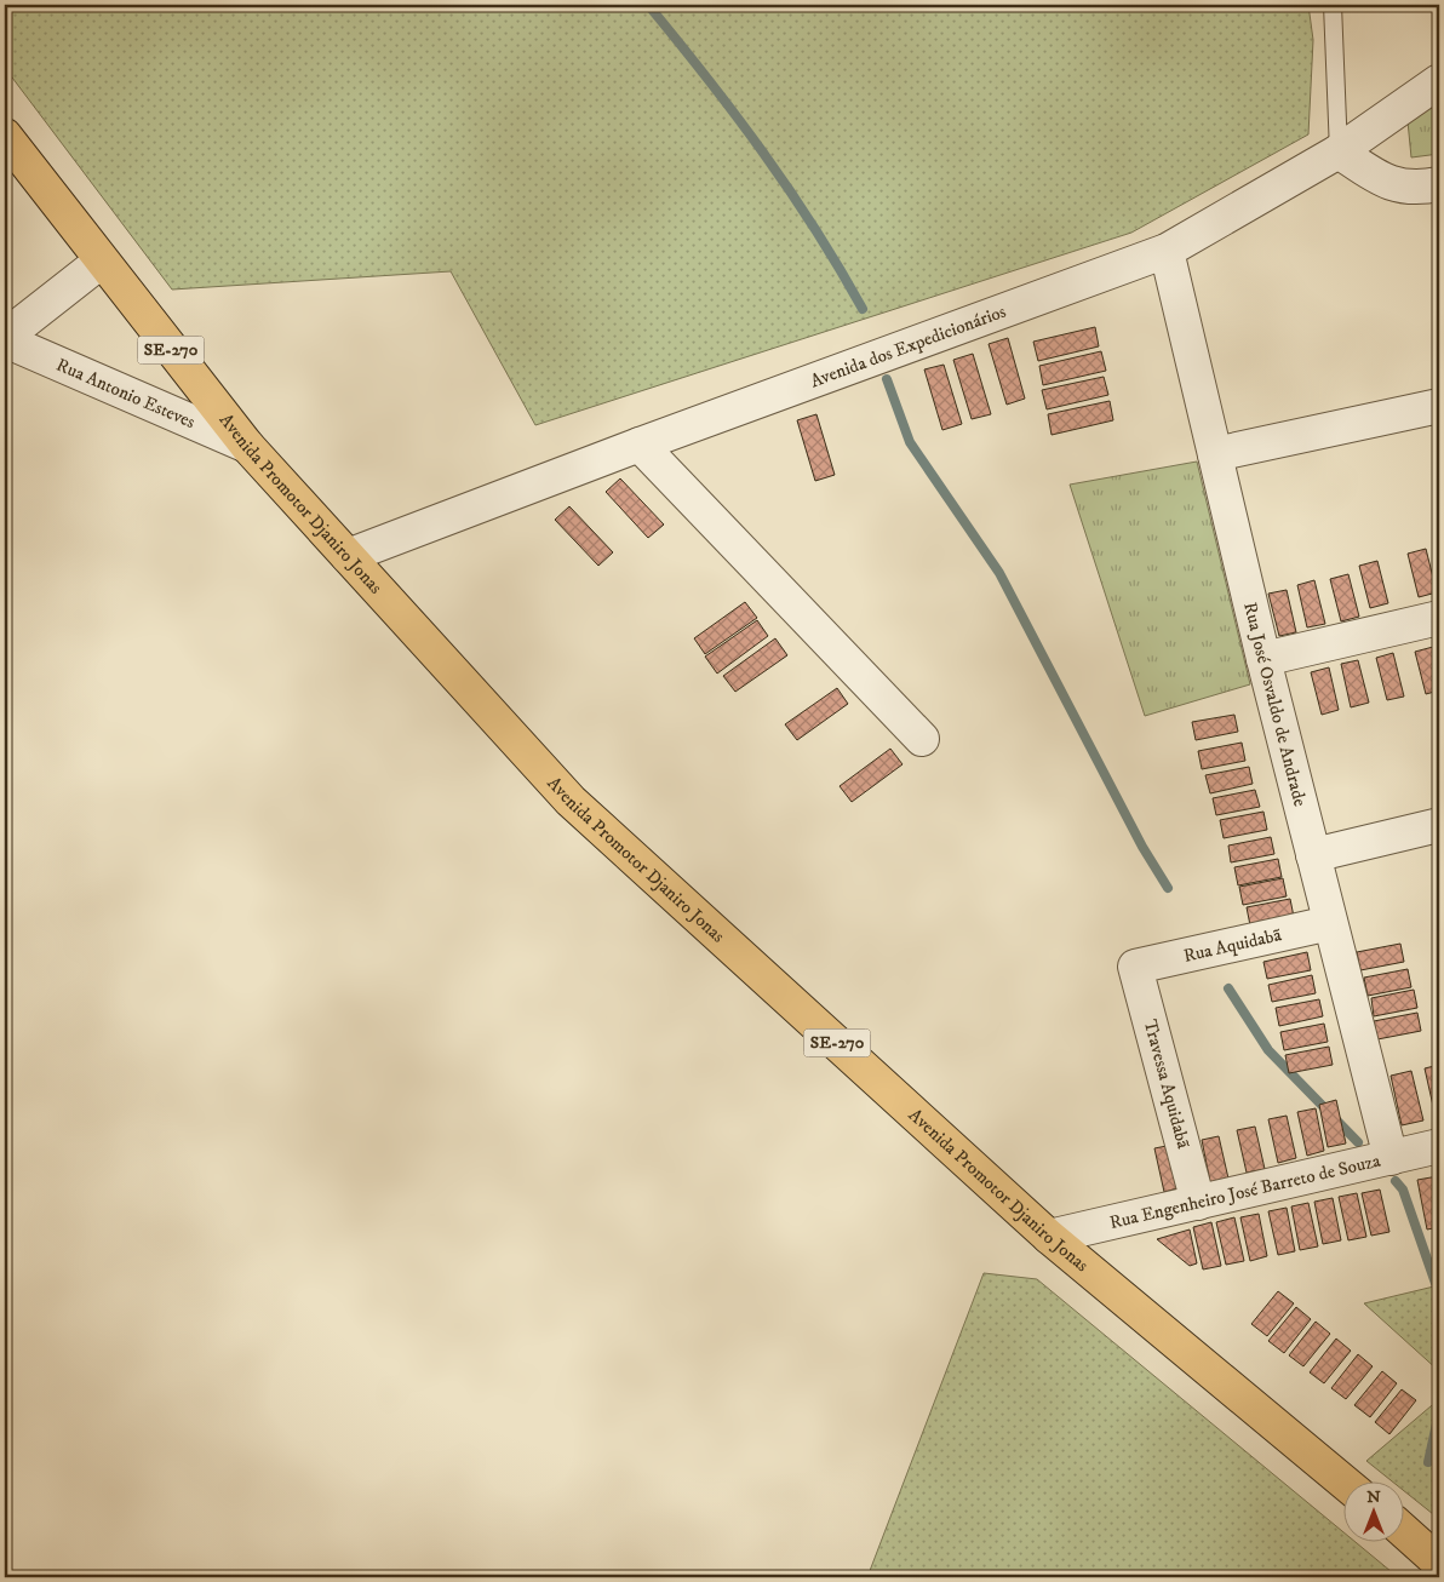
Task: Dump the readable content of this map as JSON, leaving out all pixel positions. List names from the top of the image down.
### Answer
{
  "streets": {
    "main road": ["SE-270", "Avenida Promotor Djaniro Jonas"],
    "street": [
      "Avenida dos Expedicionários",
      "Rua Antonio Esteves",
      "Rua José Osvaldo de Andrade",
      "Rua Aquidabã",
      "Travessa Aquidabã",
      "Rua Engenheiro José Barreto de Souza"
    ]
  },
  "crossings": [
    ["Avenida dos Expedicionários", "Avenida Promotor Djaniro Jonas"],
    ["Avenida dos Expedicionários", "Rua José Osvaldo de Andrade"],
    ["Rua Antonio Esteves", "Avenida Promotor Djaniro Jonas"],
    ["Avenida Promotor Djaniro Jonas", "Rua Engenheiro José Barreto de Souza"],
    ["Rua José Osvaldo de Andrade", "Rua Aquidabã"],
    ["Rua José Osvaldo de Andrade", "Rua Engenheiro José Barreto de Souza"],
    ["Rua Aquidabã", "Travessa Aquidabã"],
    ["Travessa Aquidabã", "Rua Engenheiro José Barreto de Souza"]
  ],
  "north": "top"
}
